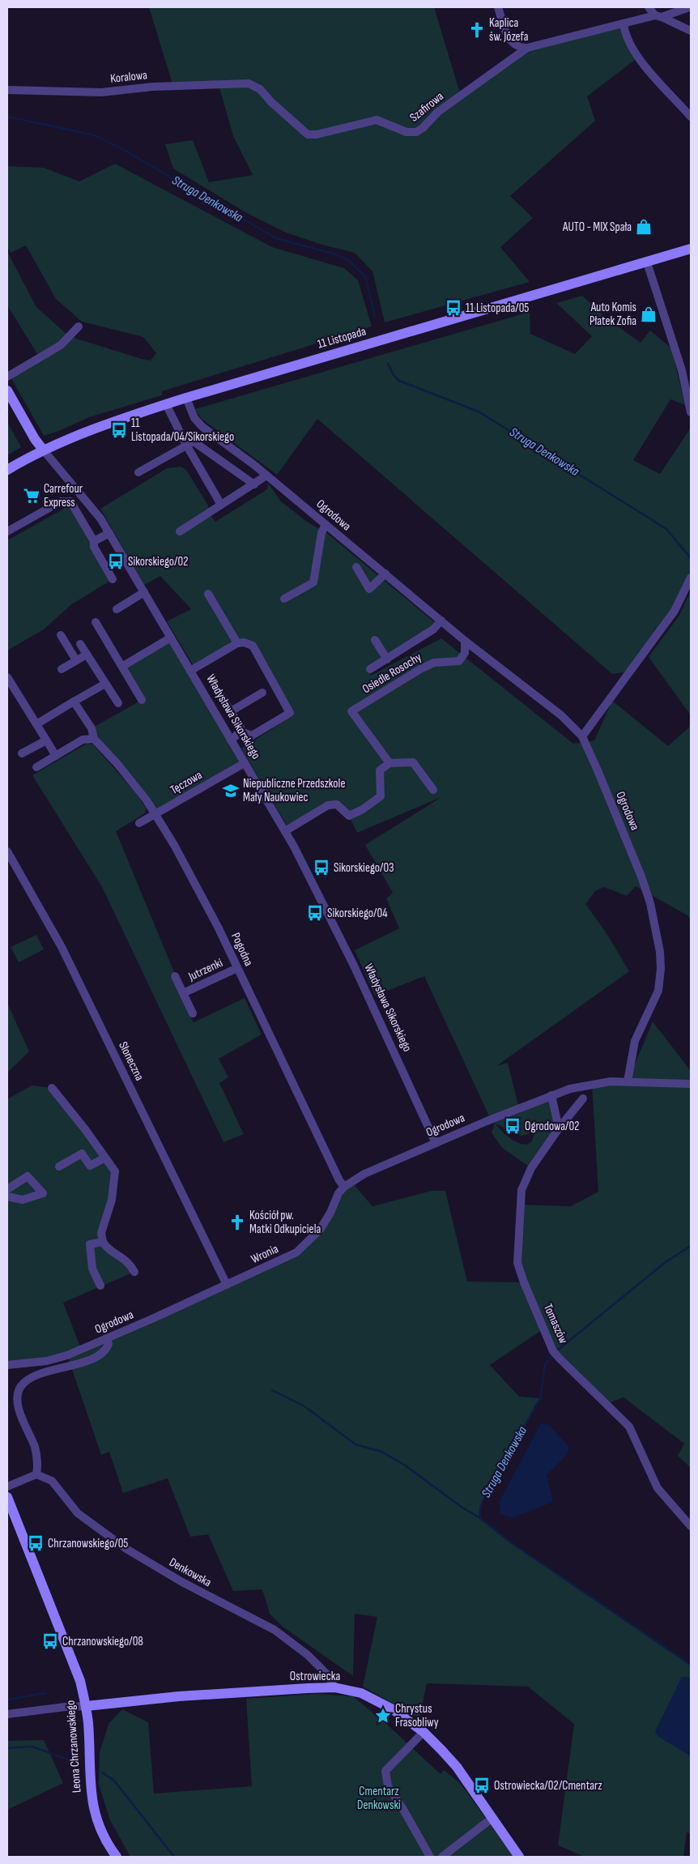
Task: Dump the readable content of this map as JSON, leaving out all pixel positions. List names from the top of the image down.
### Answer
{
  "streets": {
    "street": [
      "Koralowa",
      "Szafirowa",
      "11 Listopada",
      "Ogrodowa",
      "Osiedle Rosochy",
      "Władysława Sikorskiego",
      "Tęczowa",
      "Pogodna",
      "Jutrzenki",
      "Słoneczna",
      "Wronia",
      "Tomaszów",
      "Denkowska",
      "Ostrowiecka",
      "Leona Chrzanowskiego"
    ]
  },
  "crossings": [
    ["Koralowa", "Szafirowa"],
    ["11 Listopada", "Ogrodowa"],
    ["11 Listopada", "Władysława Sikorskiego"],
    ["Ogrodowa", "Osiedle Rosochy"],
    ["Ogrodowa", "Władysława Sikorskiego"],
    ["Ogrodowa", "Pogodna"],
    ["Ogrodowa", "Słoneczna"],
    ["Ogrodowa", "Wronia"],
    ["Władysława Sikorskiego", "Tęczowa"],
    ["Tęczowa", "Pogodna"],
    ["Pogodna", "Jutrzenki"],
    ["Pogodna", "Wronia"],
    ["Słoneczna", "Wronia"],
    ["Denkowska", "Ostrowiecka"],
    ["Ostrowiecka", "Leona Chrzanowskiego"]
  ],
  "water": ["Struga Denkowska"],
  "parks": ["Cmentarz Denkowski"],
  "places": {
    "church": ["Kaplica św. Józefa", "Kościół pw. Matki Odkupiciela"],
    "shop": ["AUTO - MIX Spała", "Auto Komis Płatek Zofia"],
    "bus stop": [
      "11 Listopada/05",
      "11 Listopada/04/Sikorskiego",
      "Sikorskiego/02",
      "Sikorskiego/03",
      "Sikorskiego/04",
      "Ogrodowa/02",
      "Chrzanowskiego/05",
      "Chrzanowskiego/08",
      "Ostrowiecka/02/Cmentarz"
    ],
    "supermarket": ["Carrefour Express"],
    "school or university": ["Niepubliczne Przedszkole Mały Naukowiec"],
    "place": ["Chrystus Frasobliwy"]
  }
}
